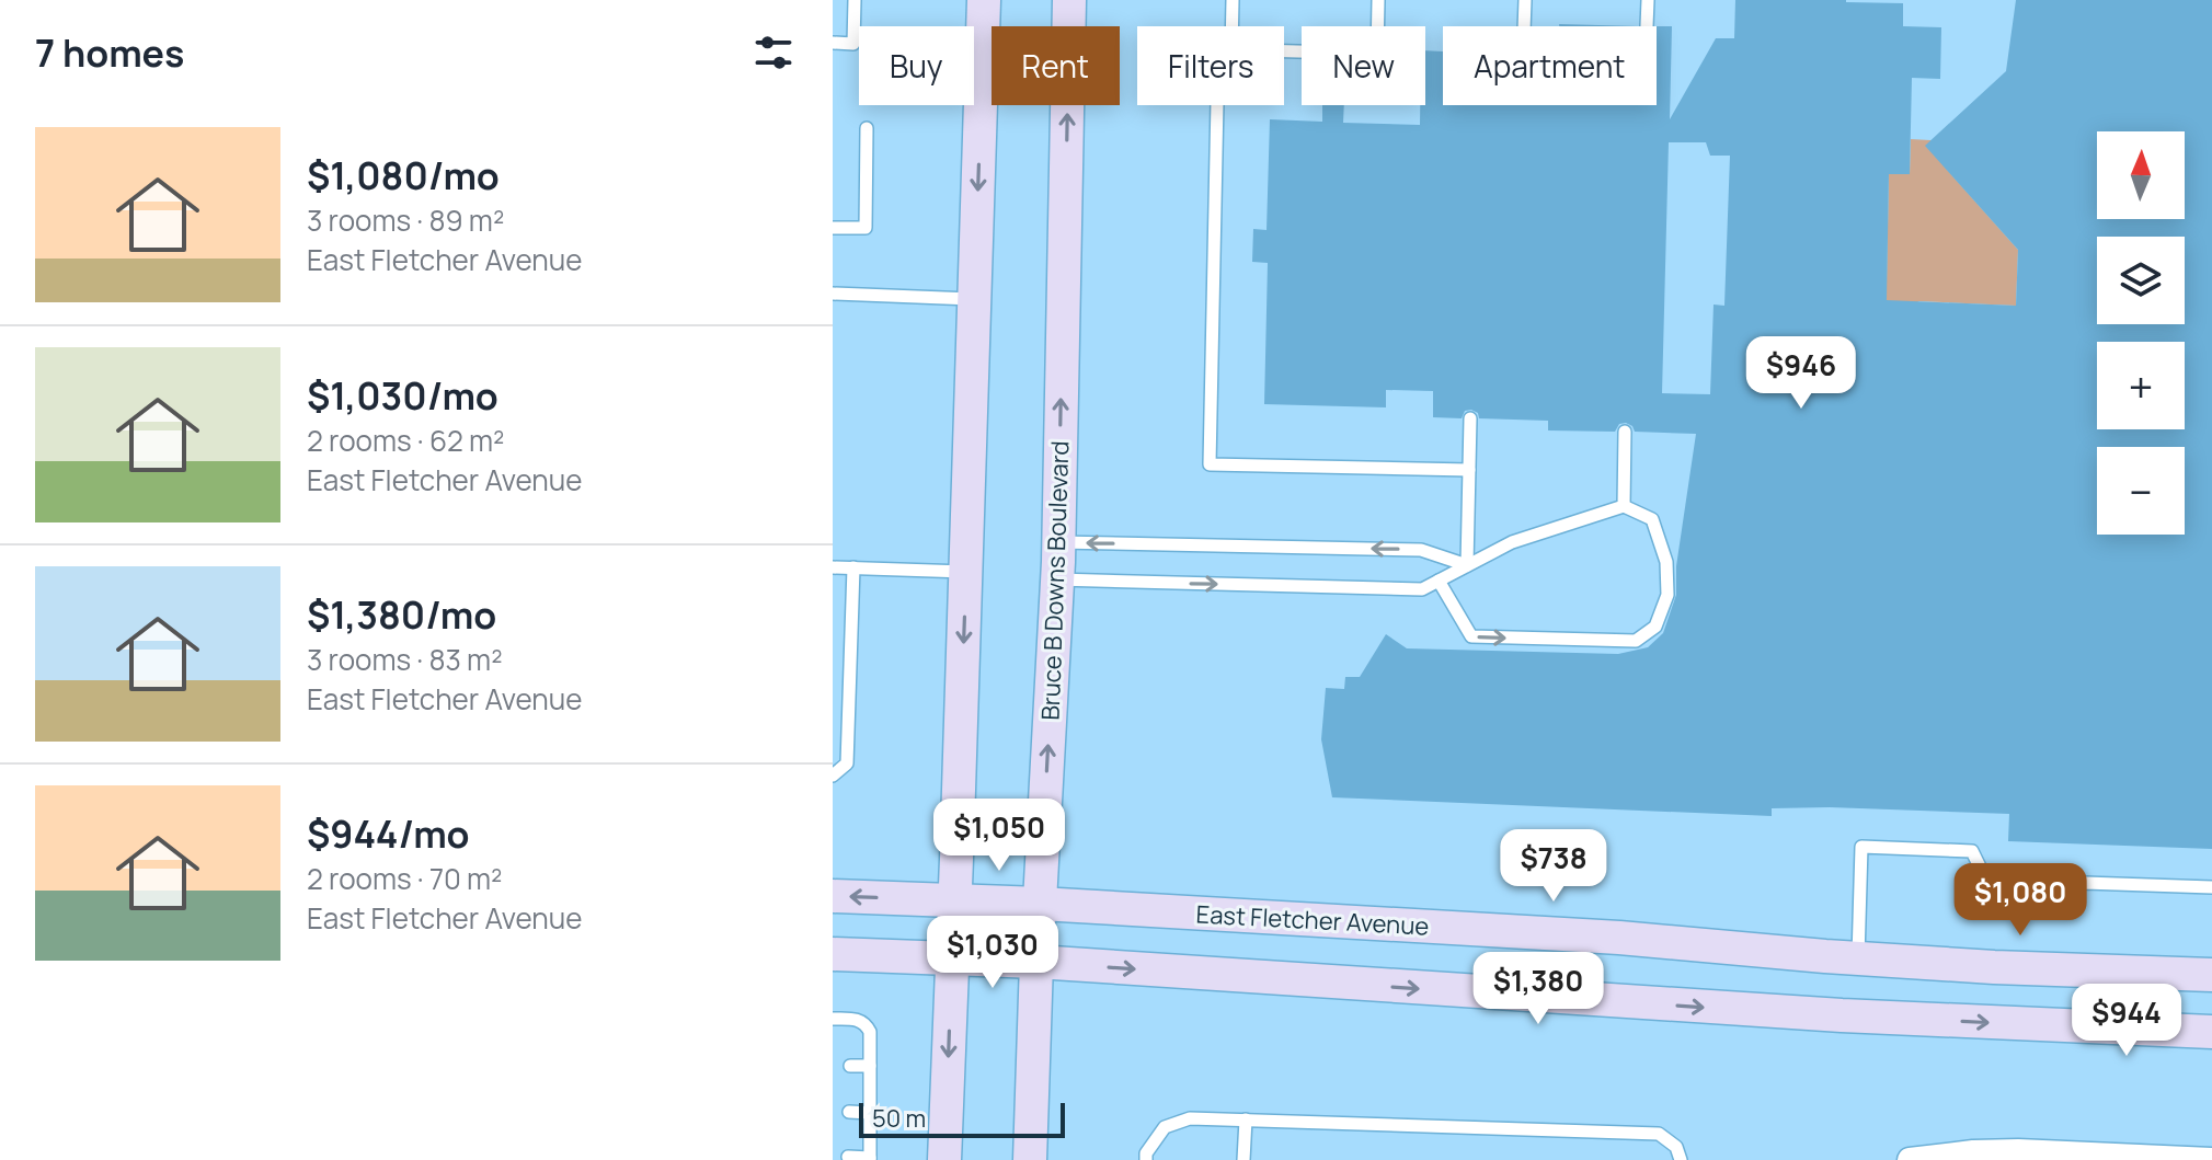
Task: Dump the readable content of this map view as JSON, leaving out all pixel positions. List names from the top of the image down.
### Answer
{
  "streets": {
    "main road": ["Bruce B Downs Boulevard", "East Fletcher Avenue"]
  },
  "crossings": [
    ["Bruce B Downs Boulevard", "East Fletcher Avenue"]
  ],
  "scale_bar": "50 m",
  "north": "top",
  "page": {
    "heading": "7 homes",
    "chip": [
      "Buy",
      "Rent",
      "Filters",
      "New",
      "Apartment"
    ],
    "list": [
      {
        "name": "$1,080/mo",
        "note": "3 rooms · 89 m² · East Fletcher Avenue"
      },
      {
        "name": "$1,030/mo",
        "note": "2 rooms · 62 m² · East Fletcher Avenue"
      },
      {
        "name": "$1,380/mo",
        "note": "3 rooms · 83 m² · East Fletcher Avenue"
      },
      {
        "name": "$944/mo",
        "note": "2 rooms · 70 m² · East Fletcher Avenue"
      }
    ],
    "map_buttons": ["+", "−"],
    "price": [
      "$946",
      "$1,050",
      "$738",
      "$1,080",
      "$1,030",
      "$1,380",
      "$944"
    ],
    "scale": "50 m"
  }
}
